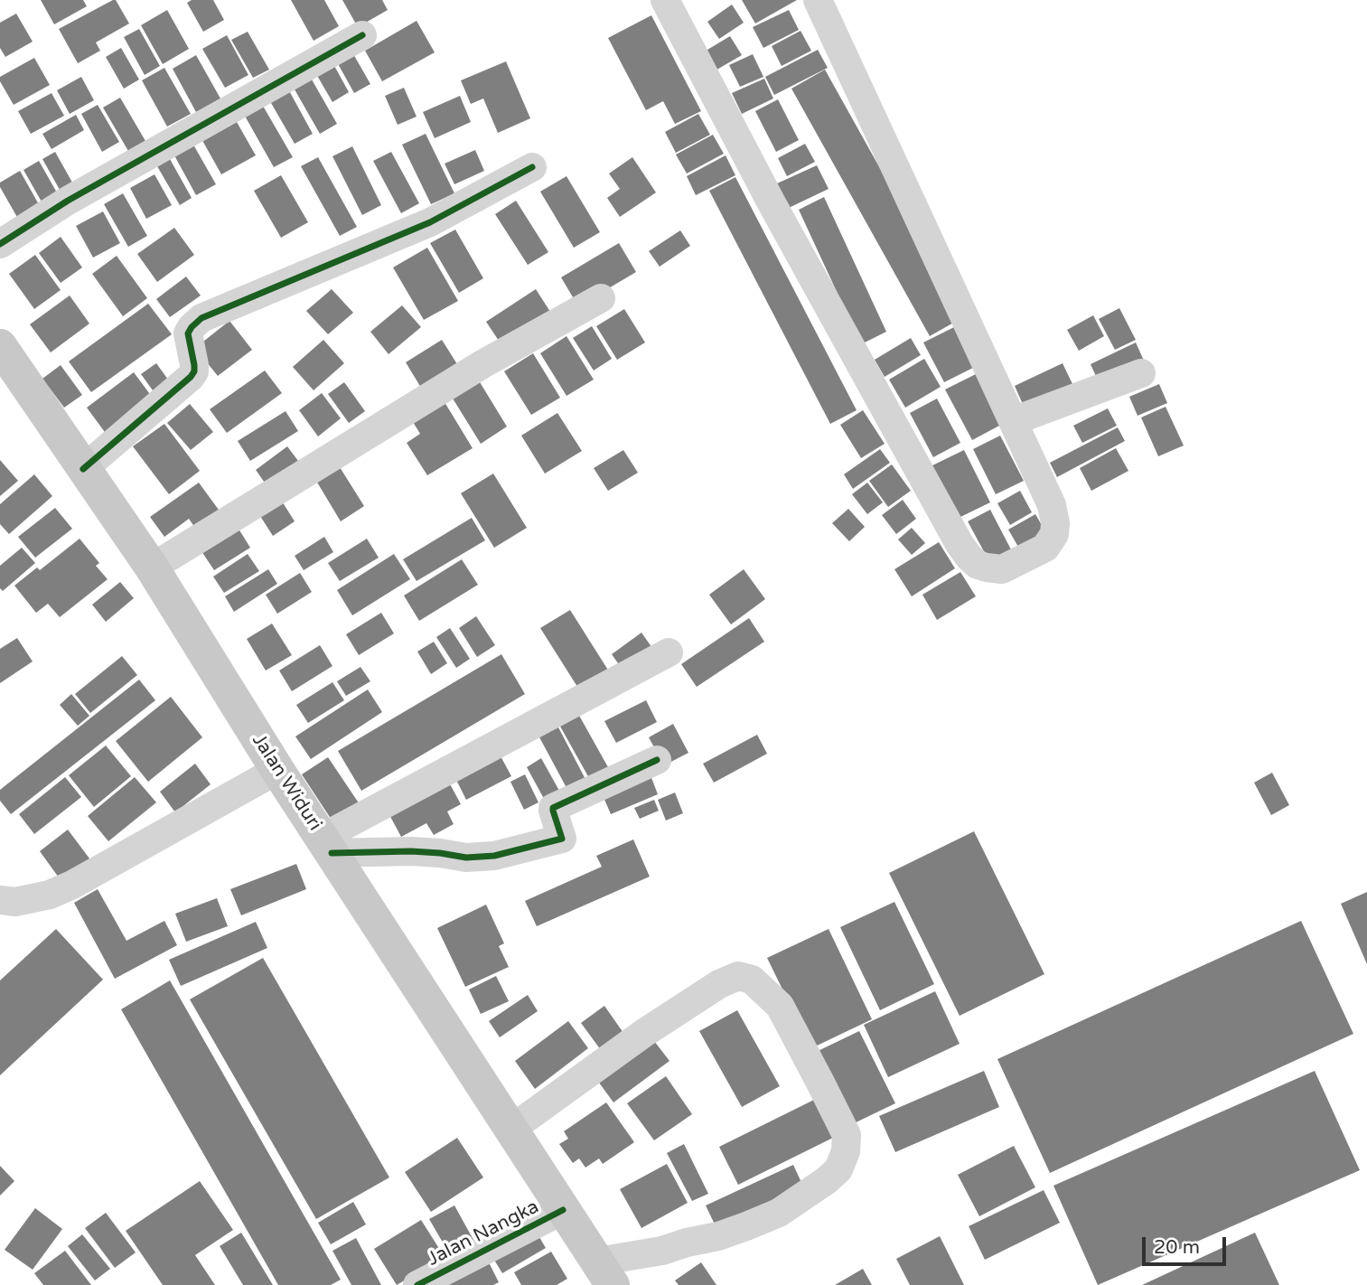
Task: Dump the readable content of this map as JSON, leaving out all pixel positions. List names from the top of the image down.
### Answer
{
  "streets": {
    "main road": ["Jalan Widuri"],
    "street": ["Jalan Nangka"]
  },
  "crossings": [
    ["Jalan Widuri", "Jalan Nangka"]
  ],
  "scale_bar": "20 m"
}
